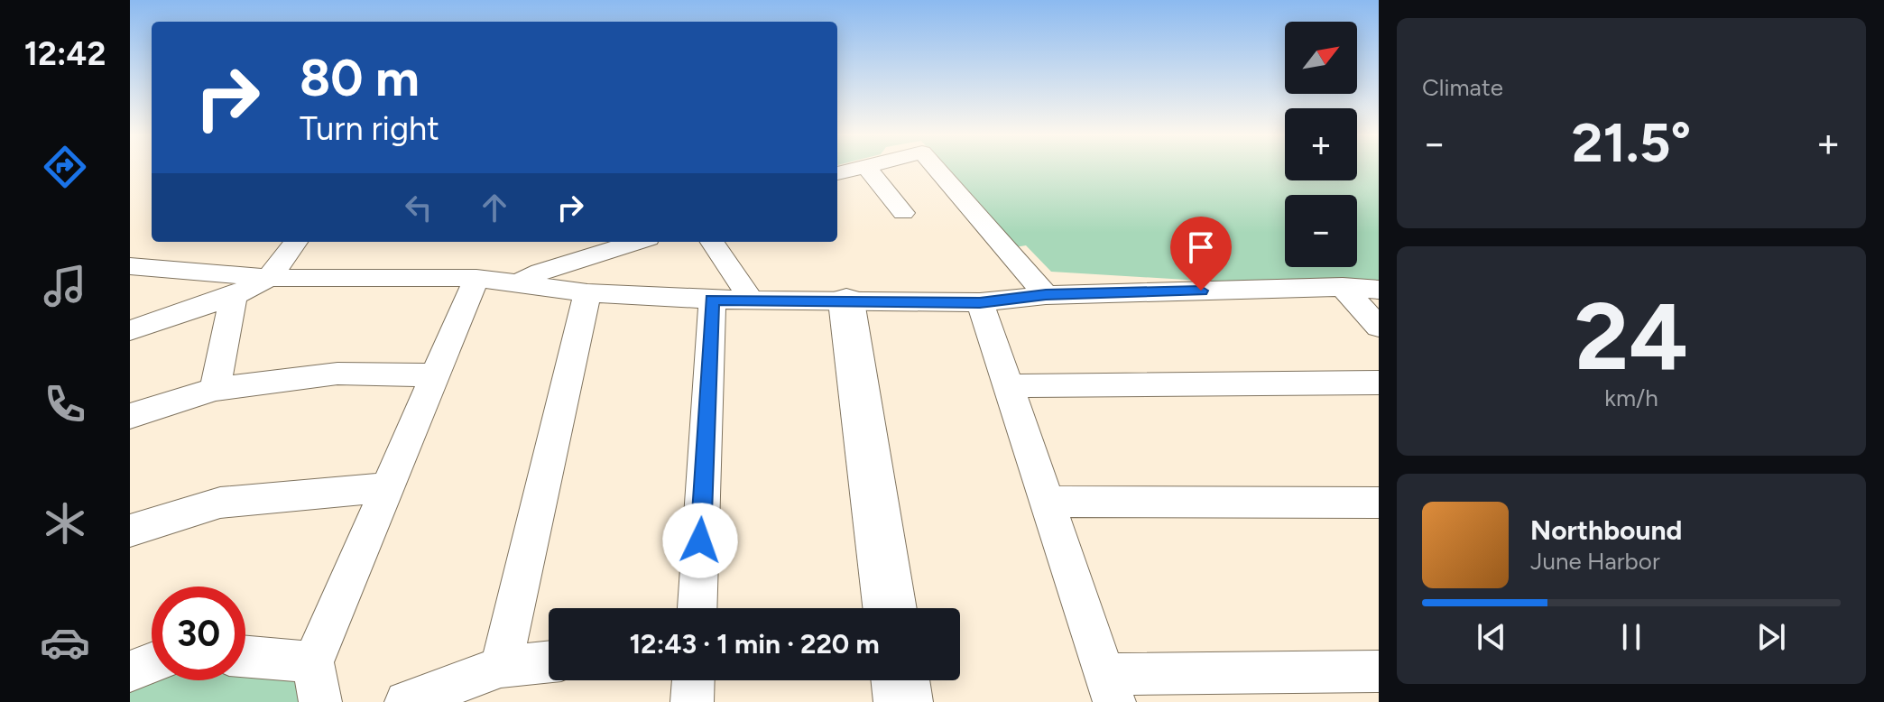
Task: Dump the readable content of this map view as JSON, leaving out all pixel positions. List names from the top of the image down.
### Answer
{
  "north": "top right",
  "page": {
    "tabs": "12:42",
    "tile": [
      "Climate",
      ["24", "km/h"]
    ],
    "map_buttons": ["+", "−"],
    "turn": ["80 m", "Turn right"],
    "heat": ["−", "21.5°", "+"],
    "song": ["Northbound", "June Harbor"],
    "limit": "30",
    "trip": "12:43 · 1 min · 220 m"
  }
}
